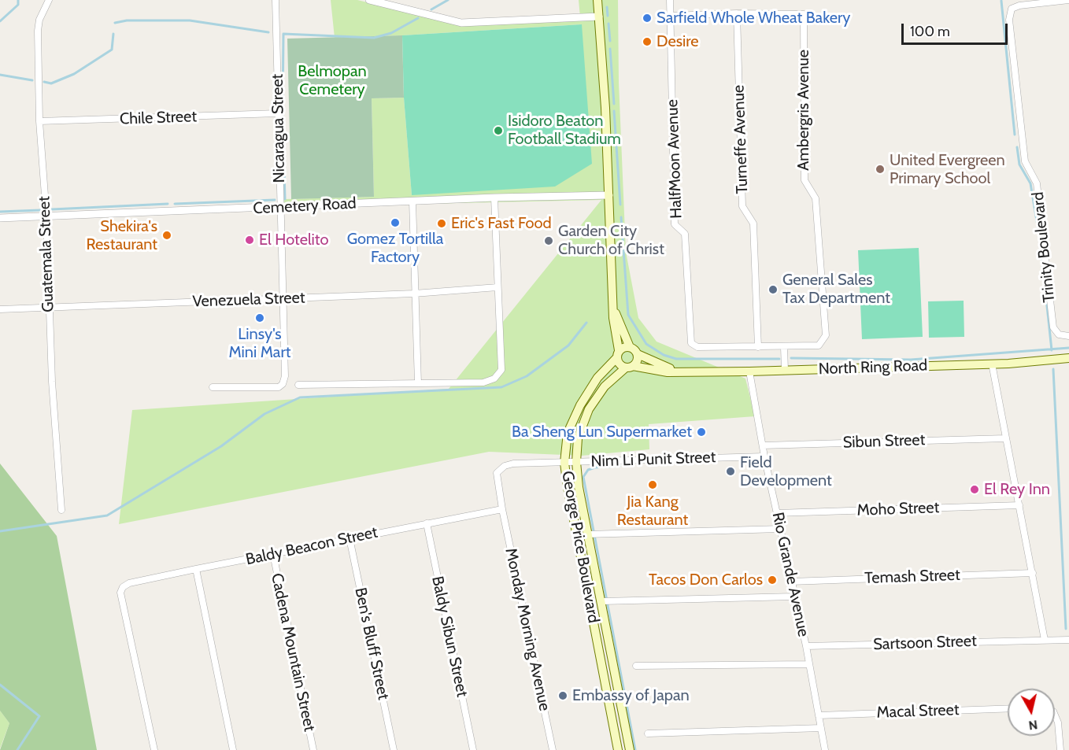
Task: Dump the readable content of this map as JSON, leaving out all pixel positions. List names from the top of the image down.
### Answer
{
  "streets": {
    "main road": ["North Ring Road", "George Price Boulevard"],
    "street": [
      "Ambergris Avenue",
      "Chile Street",
      "Nicaragua Street",
      "Turneffe Avenue",
      "HalfMoon Avenue",
      "Cemetery Road",
      "Trinity Boulevard",
      "Guatemala Street",
      "Venezuela Street",
      "Sibun Street",
      "Nim Li Punit Street",
      "Moho Street",
      "Baldy Beacon Street",
      "Rio Grande Avenue",
      "Temash Street",
      "Monday Morning Avenue",
      "Baldy Sibun Street",
      "Sartsoon Street",
      "Ben's Bluff Street",
      "Cadena Mountain Street",
      "Macal Street"
    ]
  },
  "crossings": [
    ["Ambergris Avenue", "Turneffe Avenue"],
    ["Ambergris Avenue", "HalfMoon Avenue"],
    ["Chile Street", "Nicaragua Street"],
    ["Chile Street", "Guatemala Street"],
    ["Nicaragua Street", "Cemetery Road"],
    ["Nicaragua Street", "Venezuela Street"],
    ["Turneffe Avenue", "HalfMoon Avenue"],
    ["Cemetery Road", "Guatemala Street"],
    ["Guatemala Street", "Venezuela Street"],
    ["North Ring Road", "George Price Boulevard"],
    ["North Ring Road", "Rio Grande Avenue"],
    ["Sibun Street", "Rio Grande Avenue"],
    ["Nim Li Punit Street", "Baldy Beacon Street"],
    ["Nim Li Punit Street", "George Price Boulevard"],
    ["Nim Li Punit Street", "Rio Grande Avenue"],
    ["Nim Li Punit Street", "Monday Morning Avenue"],
    ["Moho Street", "Rio Grande Avenue"],
    ["Baldy Beacon Street", "Monday Morning Avenue"],
    ["Baldy Beacon Street", "Baldy Sibun Street"],
    ["Baldy Beacon Street", "Ben's Bluff Street"],
    ["Baldy Beacon Street", "Cadena Mountain Street"],
    ["Rio Grande Avenue", "Temash Street"],
    ["Rio Grande Avenue", "Sartsoon Street"],
    ["Rio Grande Avenue", "Macal Street"]
  ],
  "parks": ["Belmopan Cemetery"],
  "places": [
    "Sarfield Whole Wheat Bakery",
    "Desire",
    "Isidoro Beaton Football Stadium",
    "United Evergreen Primary School",
    "Gomez Tortilla Factory",
    "Eric's Fast Food",
    "Shekira's Restaurant",
    "El Hotelito",
    "Garden City Church of Christ",
    "General Sales Tax Department",
    "Linsy's Mini Mart",
    "Ba Sheng Lun Supermarket",
    "Field Development",
    "Jia Kang Restaurant",
    "El Rey Inn",
    "Tacos Don Carlos",
    "Embassy of Japan"
  ],
  "scale_bar": "100 m",
  "north": "bottom"
}
